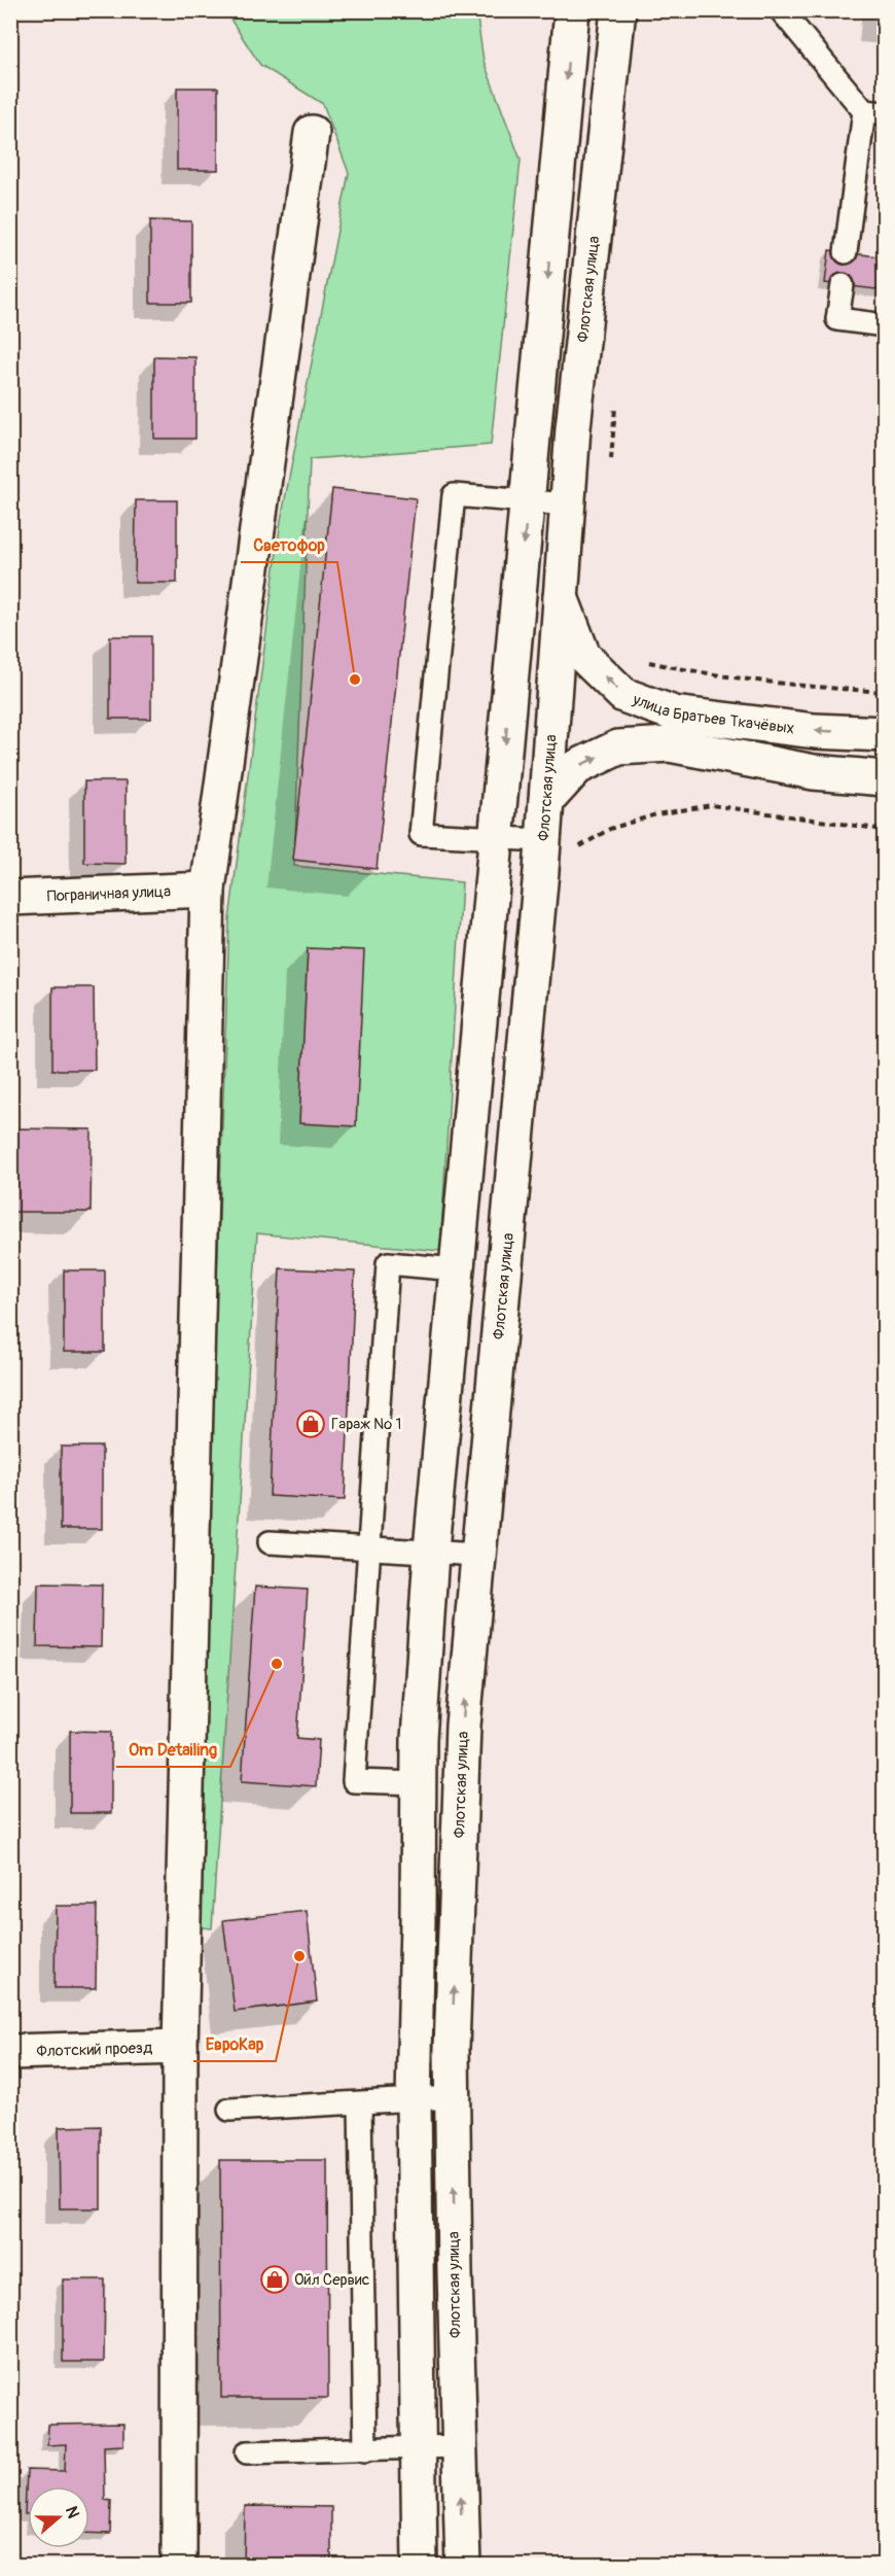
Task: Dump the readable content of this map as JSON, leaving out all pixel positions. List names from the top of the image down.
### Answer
{
  "streets": {
    "main road": [
      "Флотская улица",
      "улица Братьев Ткачёвых",
      "Пограничная улица",
      "Флотский проезд"
    ]
  },
  "crossings": [
    ["Флотская улица", "улица Братьев Ткачёвых"]
  ],
  "one_way": ["улица Братьев Ткачёвых"],
  "places": {
    "other": ["Светофор", "Om Detailing", "ЕвроКар"],
    "shop": ["Гараж № 1", "Ойл Сервис"]
  },
  "north": "right"
}
